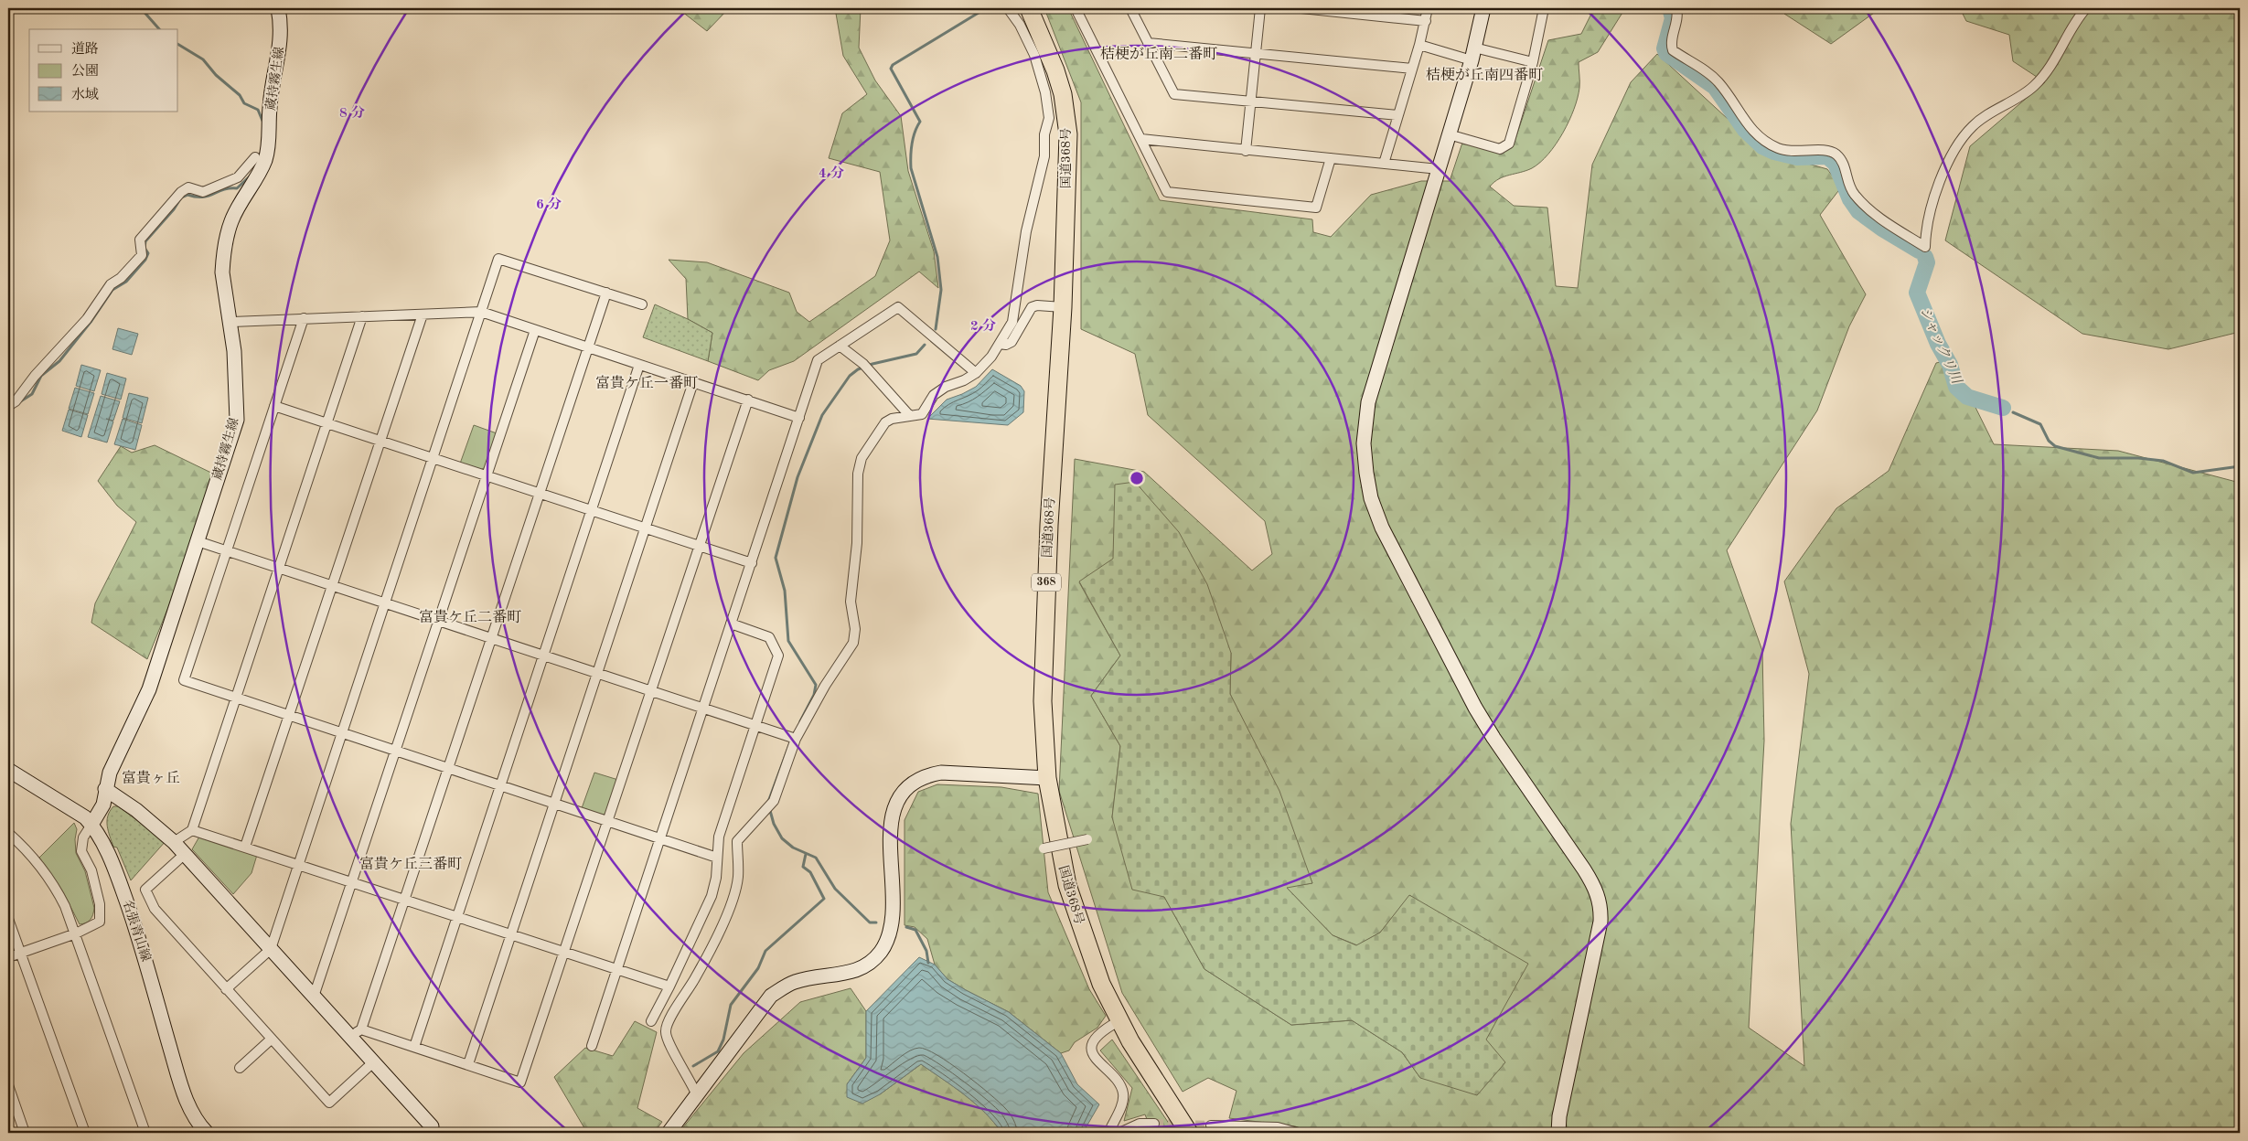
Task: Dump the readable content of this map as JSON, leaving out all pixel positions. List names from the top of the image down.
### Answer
{
  "streets": {
    "highway": ["国道368号", "368"],
    "street": ["蔵持霧生線", "名張青山線"]
  },
  "crossings": [
    ["蔵持霧生線", "名張青山線"]
  ],
  "districts": [
    "桔梗が丘南二番町",
    "桔梗が丘南四番町",
    "富貴ケ丘一番町",
    "富貴ケ丘二番町",
    "富貴ヶ丘",
    "富貴ケ丘三番町"
  ],
  "water": ["シャックリ川"],
  "legend": ["道路", "公園", "水域"],
  "rings": [
    "8 分",
    "4 分",
    "6 分",
    "2 分"
  ]
}
